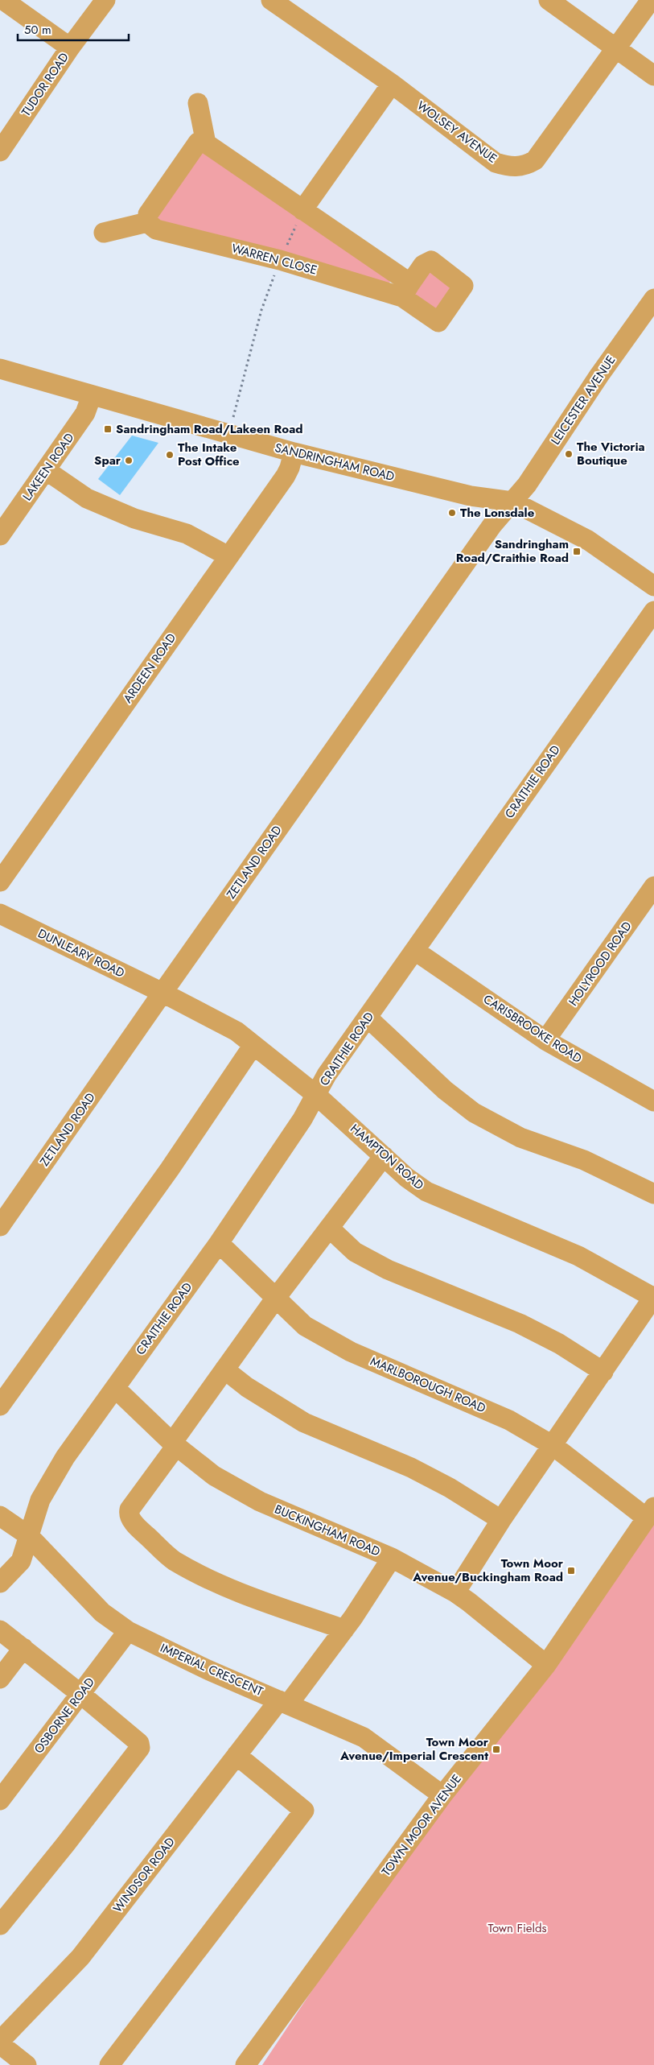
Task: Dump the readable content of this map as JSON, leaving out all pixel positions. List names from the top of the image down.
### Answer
{
  "streets": {
    "street": [
      "TUDOR ROAD",
      "WOLSEY AVENUE",
      "WARREN CLOSE",
      "LEICESTER AVENUE",
      "SANDRINGHAM ROAD",
      "LAKEEN ROAD",
      "ARDEEN ROAD",
      "CRAITHIE ROAD",
      "ZETLAND ROAD",
      "DUNLEARY ROAD",
      "HOLYROOD ROAD",
      "CARISBROOKE ROAD",
      "HAMPTON ROAD",
      "MARLBOROUGH ROAD",
      "BUCKINGHAM ROAD",
      "IMPERIAL CRESCENT",
      "OSBORNE ROAD",
      "TOWN MOOR AVENUE",
      "WINDSOR ROAD"
    ]
  },
  "crossings": [
    ["LEICESTER AVENUE", "SANDRINGHAM ROAD"],
    ["LEICESTER AVENUE", "ZETLAND ROAD"],
    ["SANDRINGHAM ROAD", "LAKEEN ROAD"],
    ["SANDRINGHAM ROAD", "ARDEEN ROAD"],
    ["SANDRINGHAM ROAD", "ZETLAND ROAD"],
    ["CRAITHIE ROAD", "CARISBROOKE ROAD"],
    ["CRAITHIE ROAD", "HAMPTON ROAD"],
    ["CRAITHIE ROAD", "MARLBOROUGH ROAD"],
    ["CRAITHIE ROAD", "BUCKINGHAM ROAD"],
    ["CRAITHIE ROAD", "IMPERIAL CRESCENT"],
    ["ZETLAND ROAD", "DUNLEARY ROAD"],
    ["ZETLAND ROAD", "HAMPTON ROAD"],
    ["DUNLEARY ROAD", "HAMPTON ROAD"],
    ["HOLYROOD ROAD", "CARISBROOKE ROAD"],
    ["MARLBOROUGH ROAD", "TOWN MOOR AVENUE"],
    ["BUCKINGHAM ROAD", "TOWN MOOR AVENUE"],
    ["BUCKINGHAM ROAD", "WINDSOR ROAD"],
    ["IMPERIAL CRESCENT", "OSBORNE ROAD"],
    ["IMPERIAL CRESCENT", "TOWN MOOR AVENUE"],
    ["IMPERIAL CRESCENT", "WINDSOR ROAD"]
  ],
  "parks": ["Town Fields"],
  "places": {
    "transit": [
      "Sandringham Road/Lakeen Road",
      "Sandringham Road/Craithie Road",
      "Town Moor Avenue/Buckingham Road",
      "Town Moor Avenue/Imperial Crescent"
    ],
    "other": [
      "The Victoria Boutique",
      "The Intake Post Office",
      "Spar",
      "The Lonsdale"
    ]
  },
  "scale_bar": "50 m"
}
